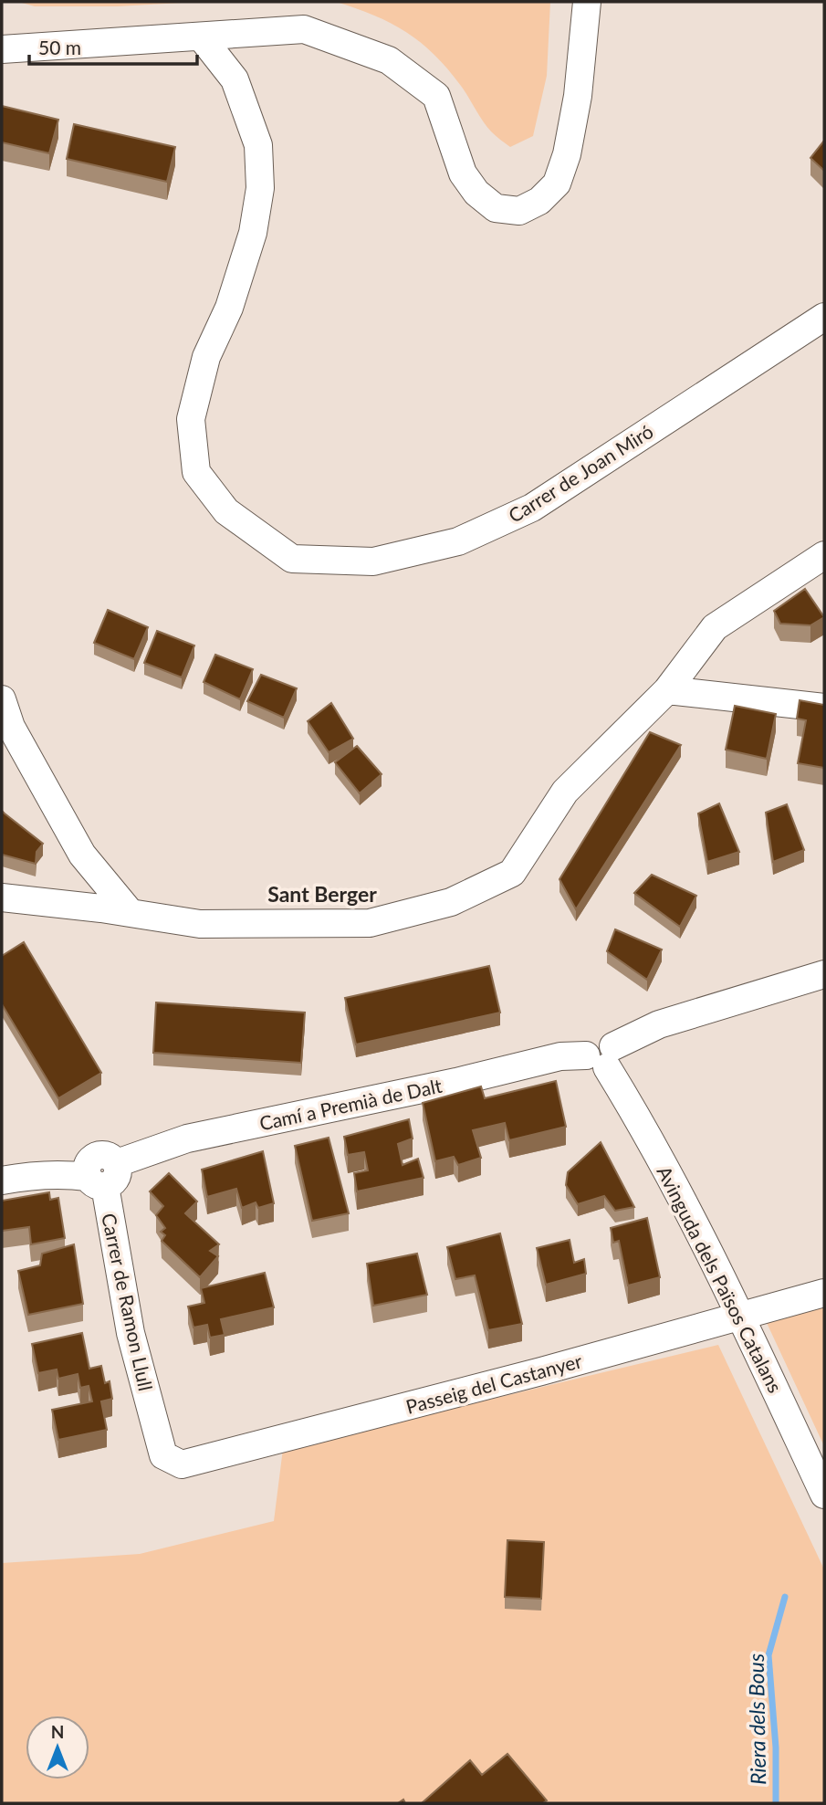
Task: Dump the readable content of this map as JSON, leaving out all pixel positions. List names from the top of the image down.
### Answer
{
  "streets": {
    "street": [
      "Carrer de Joan Miró",
      "Camí a Premià de Dalt",
      "Avinguda dels Països Catalans",
      "Carrer de Ramon Llull",
      "Passeig del Castanyer"
    ]
  },
  "crossings": [
    ["Camí a Premià de Dalt", "Avinguda dels Països Catalans"],
    ["Camí a Premià de Dalt", "Carrer de Ramon Llull"],
    ["Avinguda dels Països Catalans", "Passeig del Castanyer"],
    ["Carrer de Ramon Llull", "Passeig del Castanyer"]
  ],
  "districts": ["Sant Berger"],
  "water": ["Riera dels Bous"],
  "scale_bar": "50 m",
  "north": "top"
}
